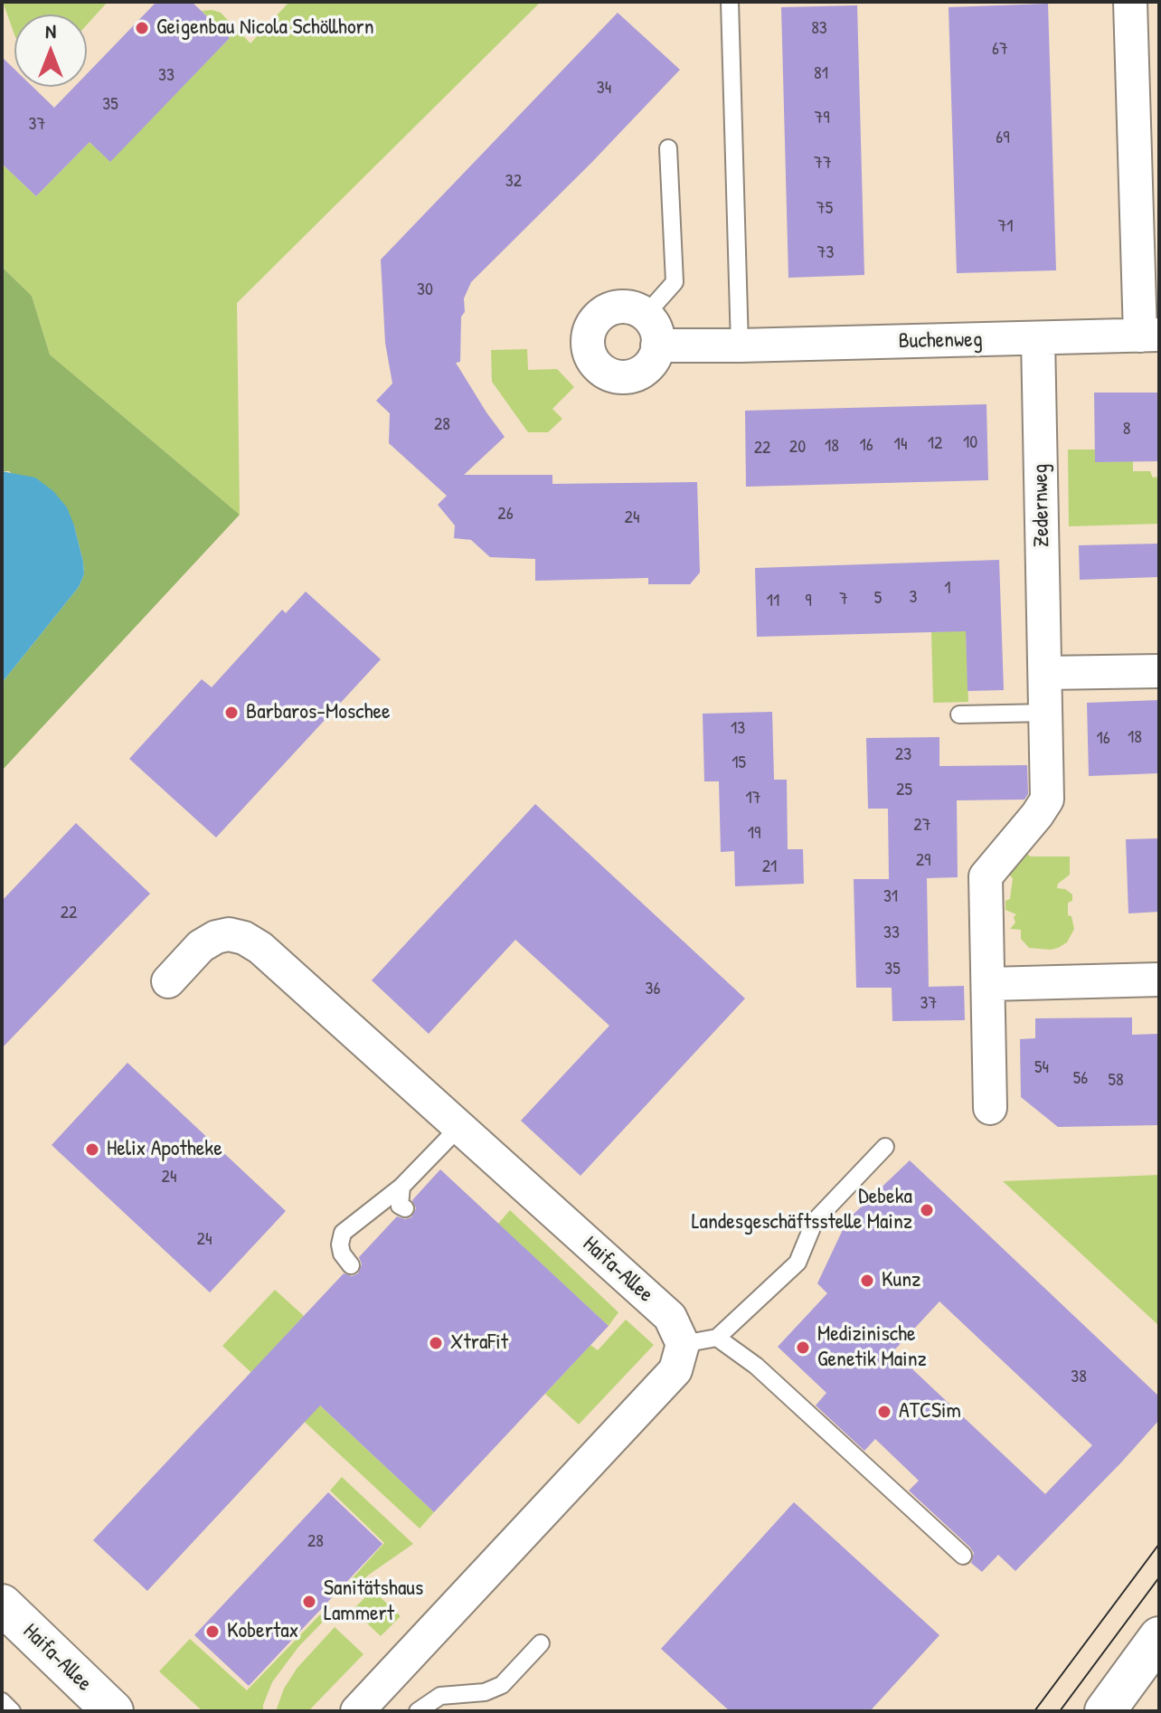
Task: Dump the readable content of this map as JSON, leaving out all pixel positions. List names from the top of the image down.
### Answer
{
  "streets": {
    "street": ["Buchenweg", "Zedernweg", "Haifa-Allee"]
  },
  "crossings": [
    ["Buchenweg", "Zedernweg"]
  ],
  "places": [
    "Geigenbau Nicola Schöllhorn",
    "Barbaros-Moschee",
    "Helix Apotheke",
    "Debeka Landesgeschäftsstelle Mainz",
    "Kunz",
    "XtraFit",
    "Medizinische Genetik Mainz",
    "ATCSim",
    "Sanitätshaus Lammert",
    "Kobertax"
  ],
  "house_numbers": [
    "83",
    "67",
    "81",
    "33",
    "34",
    "35",
    "79",
    "37",
    "69",
    "77",
    "32",
    "75",
    "71",
    "73",
    "30",
    "28",
    "8",
    "10",
    "12",
    "14",
    "16",
    "18",
    "20",
    "22",
    "26",
    "24",
    "1",
    "3",
    "5",
    "7",
    "11",
    "9",
    "13",
    "18",
    "16",
    "23",
    "15",
    "25",
    "17",
    "27",
    "19",
    "29",
    "21",
    "31",
    "22",
    "33",
    "35",
    "36",
    "37",
    "54",
    "56",
    "58",
    "24",
    "24",
    "38",
    "28"
  ],
  "north": "top"
}
